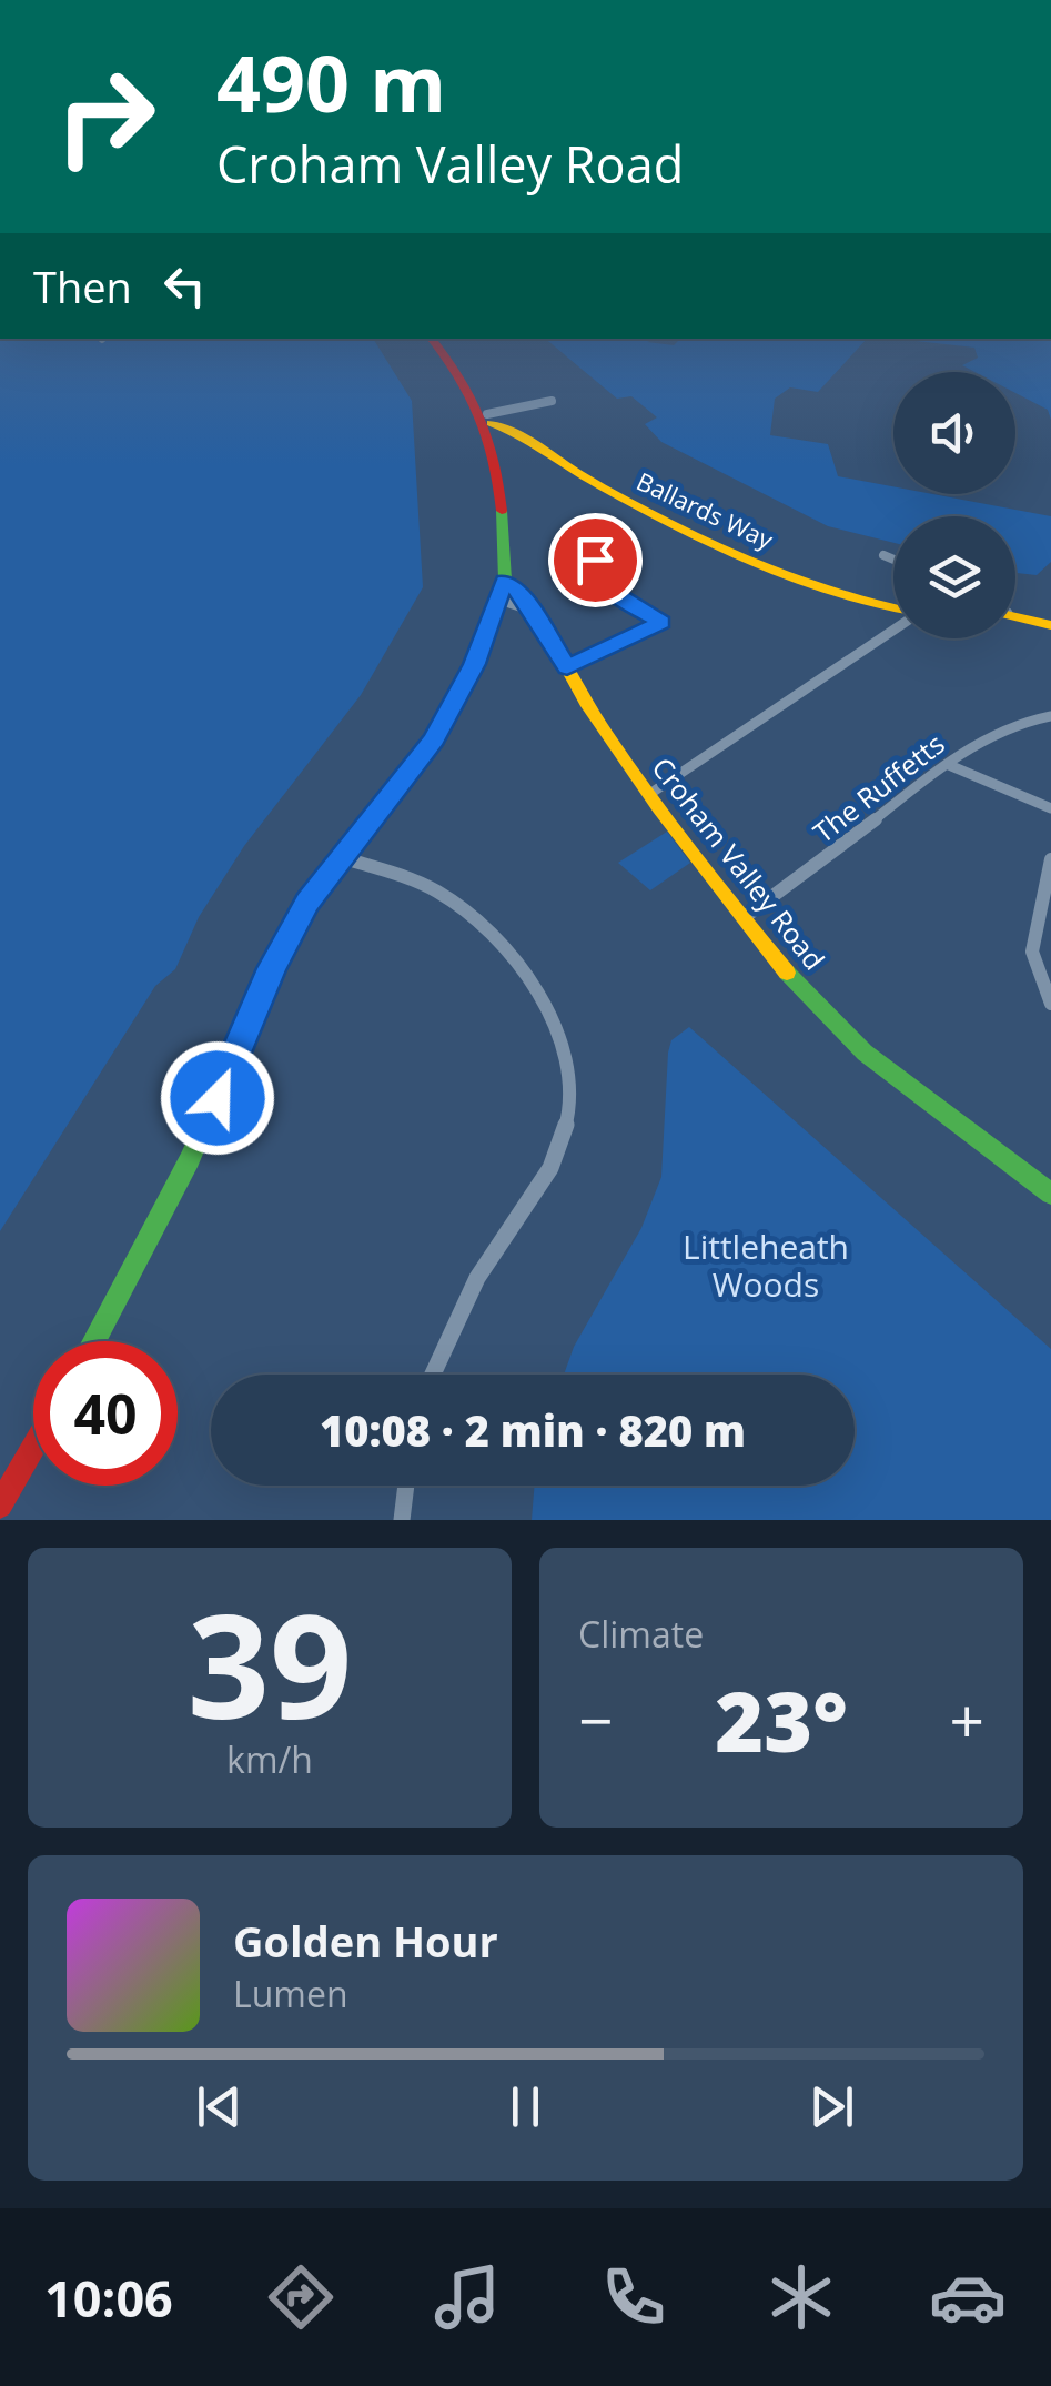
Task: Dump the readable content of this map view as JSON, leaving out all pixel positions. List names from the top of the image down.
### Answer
{
  "streets": {
    "street": ["Ballards Way", "The Ruffetts", "Croham Valley Road"]
  },
  "crossings": [
    ["The Ruffetts", "Croham Valley Road"]
  ],
  "parks": ["Littleheath Woods"],
  "page": {
    "turn": ["490 m", "Croham Valley Road"],
    "then": "Then",
    "limit": "40",
    "trip": "10:08 · 2 min · 820 m",
    "tile": [
      ["39", "km/h"],
      "Climate"
    ],
    "heat": ["−", "23°", "+"],
    "song": ["Golden Hour", "Lumen"],
    "tabs": "10:06"
  }
}
